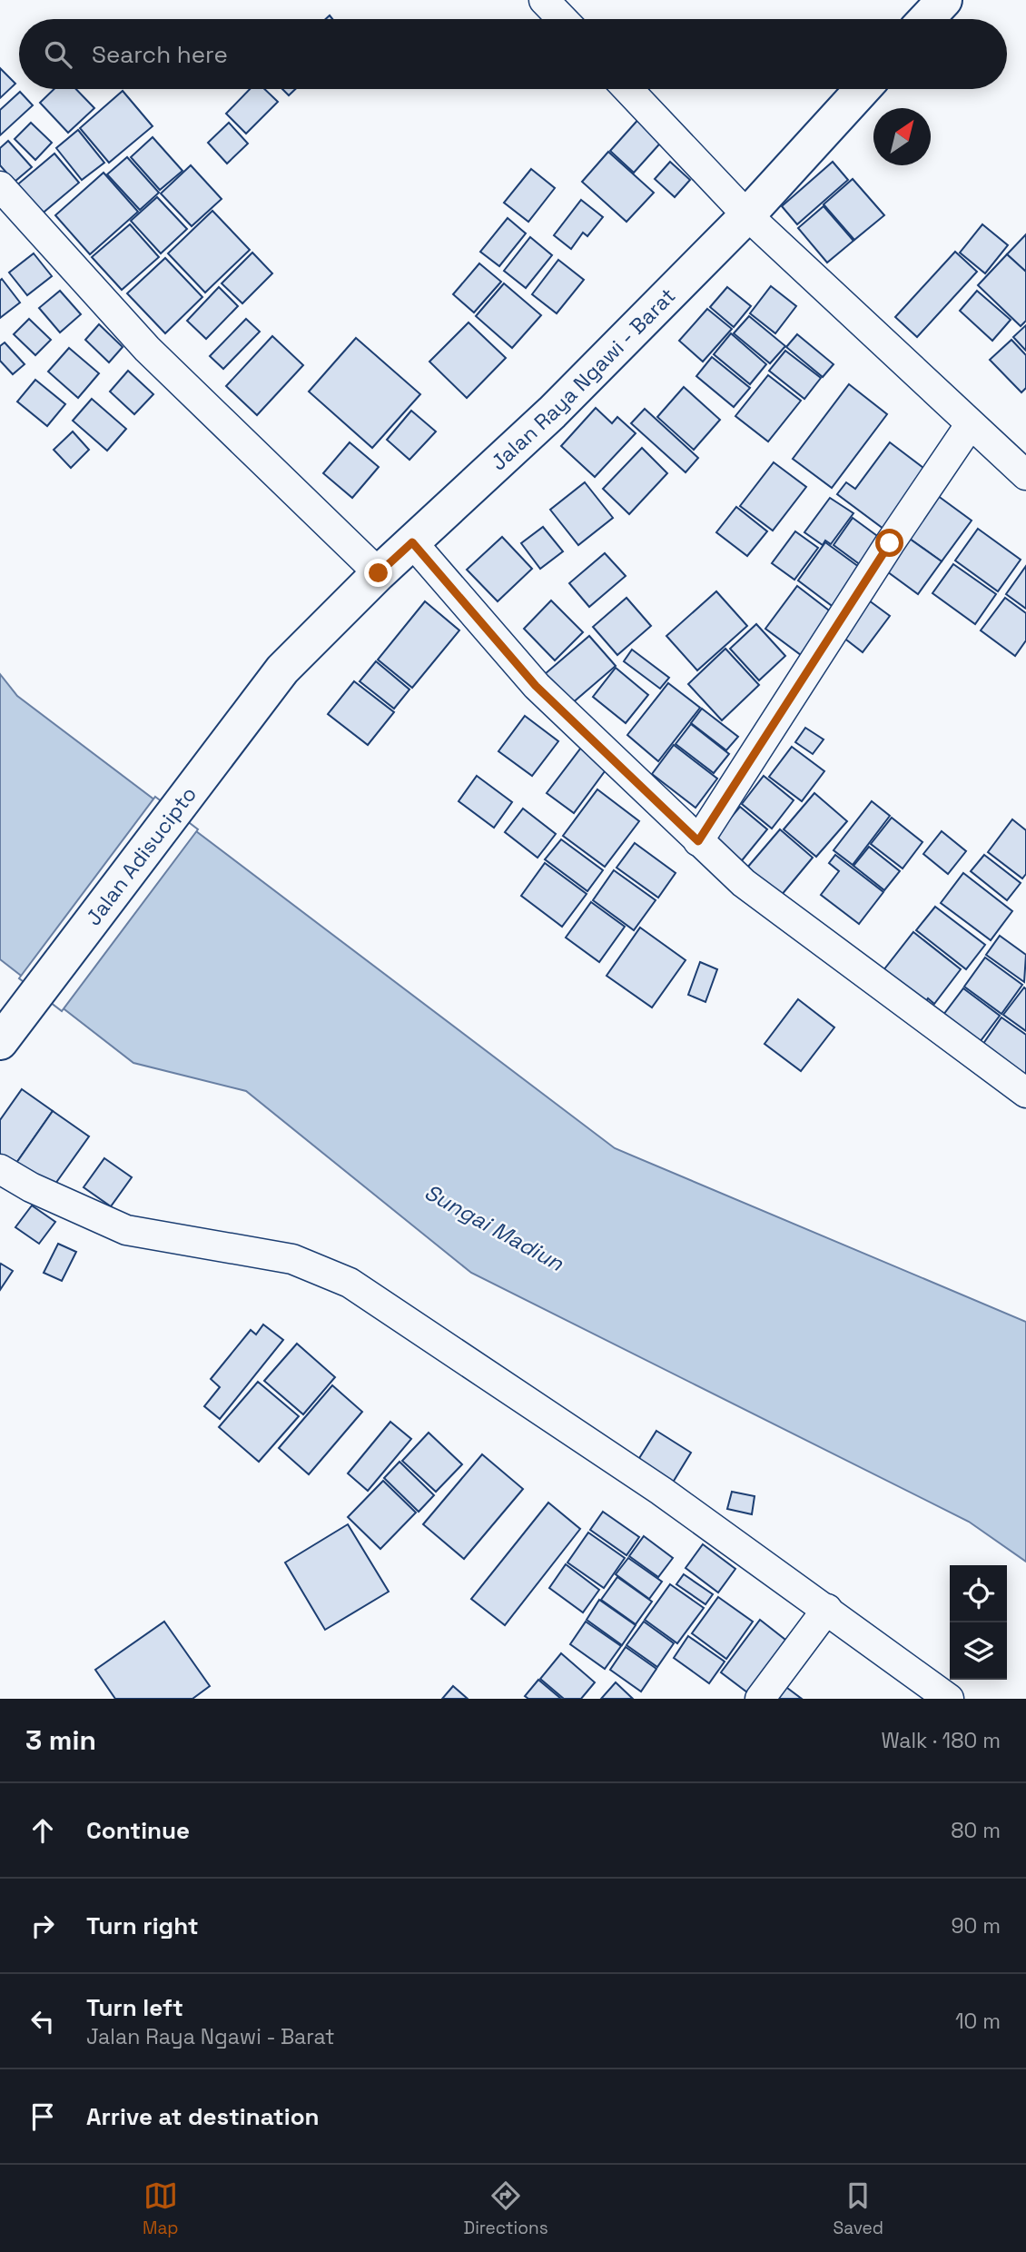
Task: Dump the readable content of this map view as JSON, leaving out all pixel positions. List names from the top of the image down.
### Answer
{
  "streets": {
    "main road": ["Jalan Raya Ngawi - Barat", "Jalan Adisucipto"]
  },
  "crossings": [
    ["Jalan Raya Ngawi - Barat", "Jalan Adisucipto"]
  ],
  "water": ["Sungai Madiun"],
  "north": "top right",
  "page": {
    "search": "Search here",
    "heading": ["3 min", "Walk · 180 m"],
    "list": [
      ["Continue", "80 m"],
      ["Turn right", "90 m"],
      ["Turn left", "Jalan Raya Ngawi - Barat", "10 m"],
      "Arrive at destination"
    ],
    "nav": ["Map", "Directions", "Saved"]
  }
}
